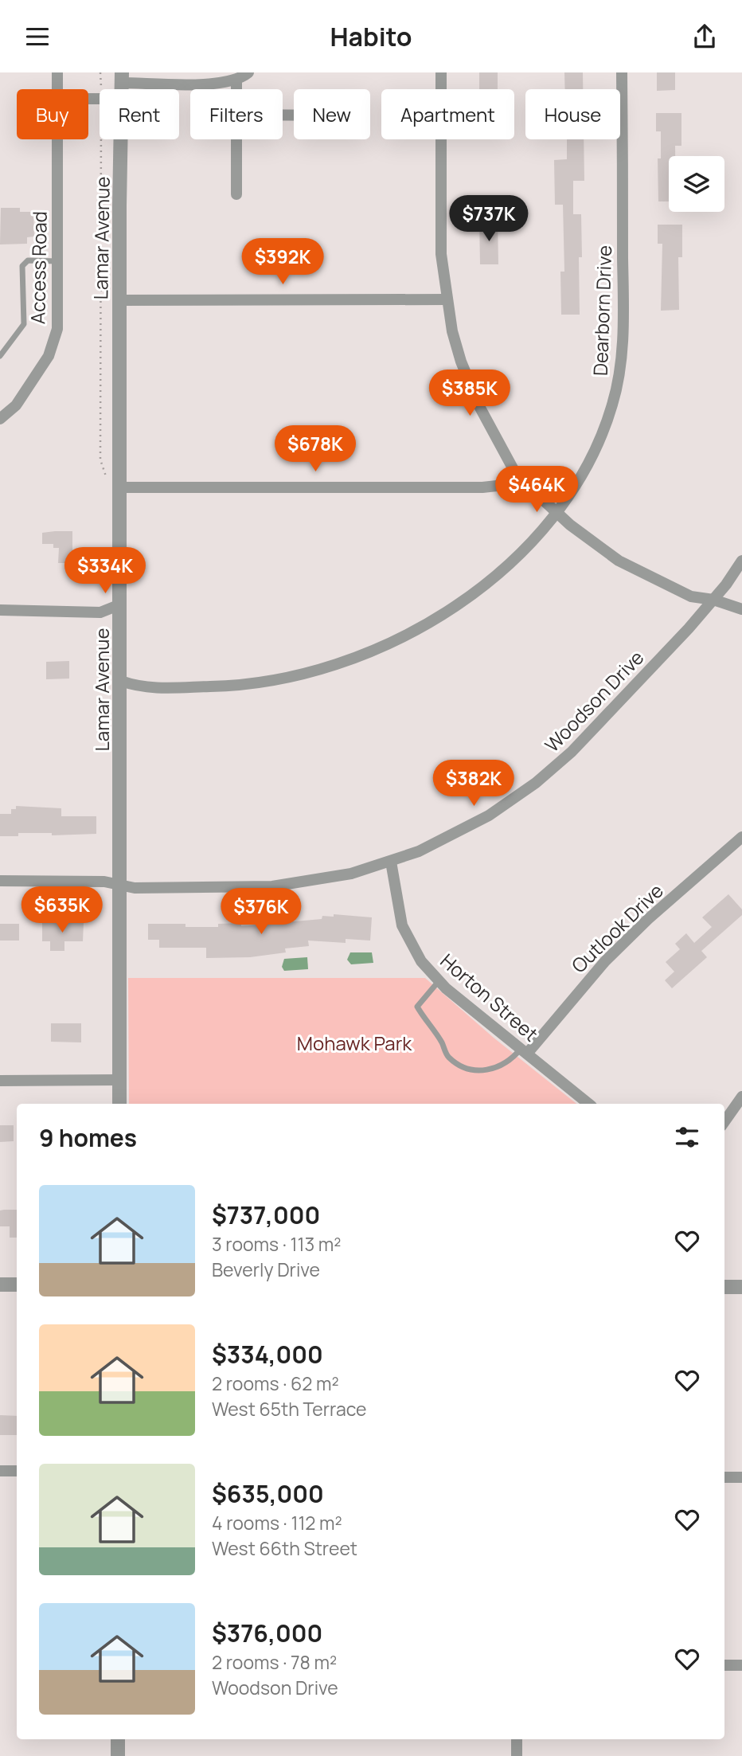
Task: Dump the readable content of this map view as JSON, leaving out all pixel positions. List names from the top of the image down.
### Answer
{
  "streets": {
    "street": [
      "Lamar Avenue",
      "Access Road",
      "Dearborn Drive",
      "Woodson Drive",
      "Outlook Drive",
      "Horton Street"
    ]
  },
  "crossings": [
    ["Lamar Avenue", "Dearborn Drive"],
    ["Lamar Avenue", "Woodson Drive"],
    ["Woodson Drive", "Horton Street"],
    ["Outlook Drive", "Horton Street"]
  ],
  "parks": ["Mohawk Park"],
  "page": {
    "header": "Habito",
    "chip": [
      "Buy",
      "Rent",
      "Filters",
      "New",
      "Apartment",
      "House"
    ],
    "price": [
      "$737K",
      "$392K",
      "$385K",
      "$678K",
      "$464K",
      "$334K",
      "$382K",
      "$635K",
      "$376K"
    ],
    "heading": "9 homes",
    "list": [
      {
        "name": "$737,000",
        "note": "3 rooms · 113 m² · Beverly Drive"
      },
      {
        "name": "$334,000",
        "note": "2 rooms · 62 m² · West 65th Terrace"
      },
      {
        "name": "$635,000",
        "note": "4 rooms · 112 m² · West 66th Street"
      },
      {
        "name": "$376,000",
        "note": "2 rooms · 78 m² · Woodson Drive"
      }
    ]
  }
}
